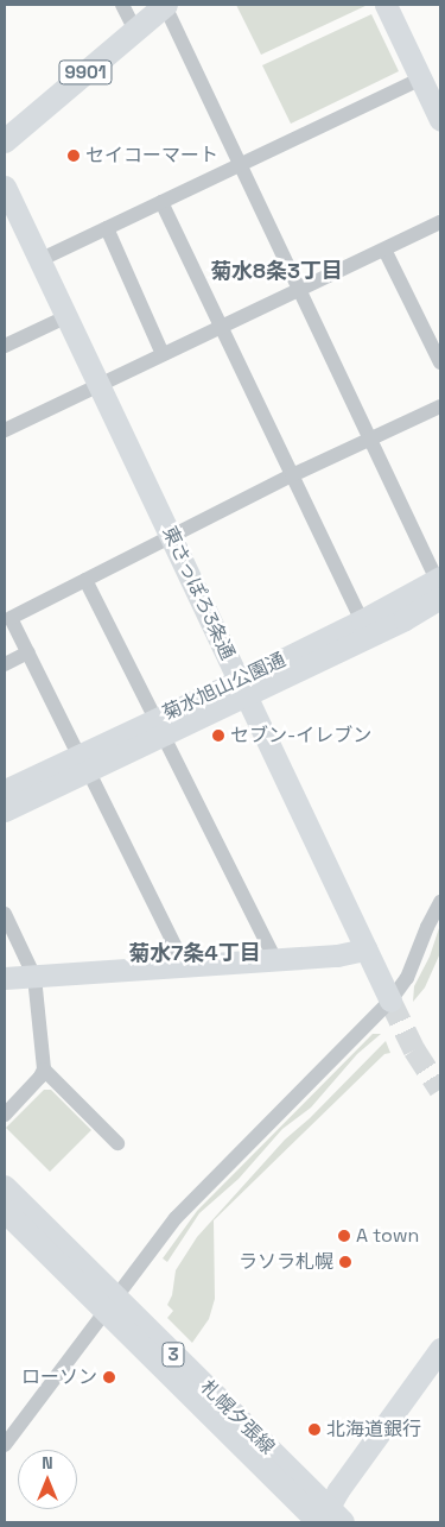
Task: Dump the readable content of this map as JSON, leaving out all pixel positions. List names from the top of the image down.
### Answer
{
  "streets": {
    "main road": ["9901", "3", "札幌夕張線"],
    "street": ["東さっぽろ3条通", "菊水旭山公園通"]
  },
  "crossings": [
    ["東さっぽろ3条通", "菊水旭山公園通"]
  ],
  "districts": ["菊水8条3丁目", "菊水7条4丁目"],
  "places": [
    "セイコーマート",
    "セブン-イレブン",
    "A town",
    "ラソラ札幌",
    "ローソン",
    "北海道銀行"
  ],
  "north": "top"
}
